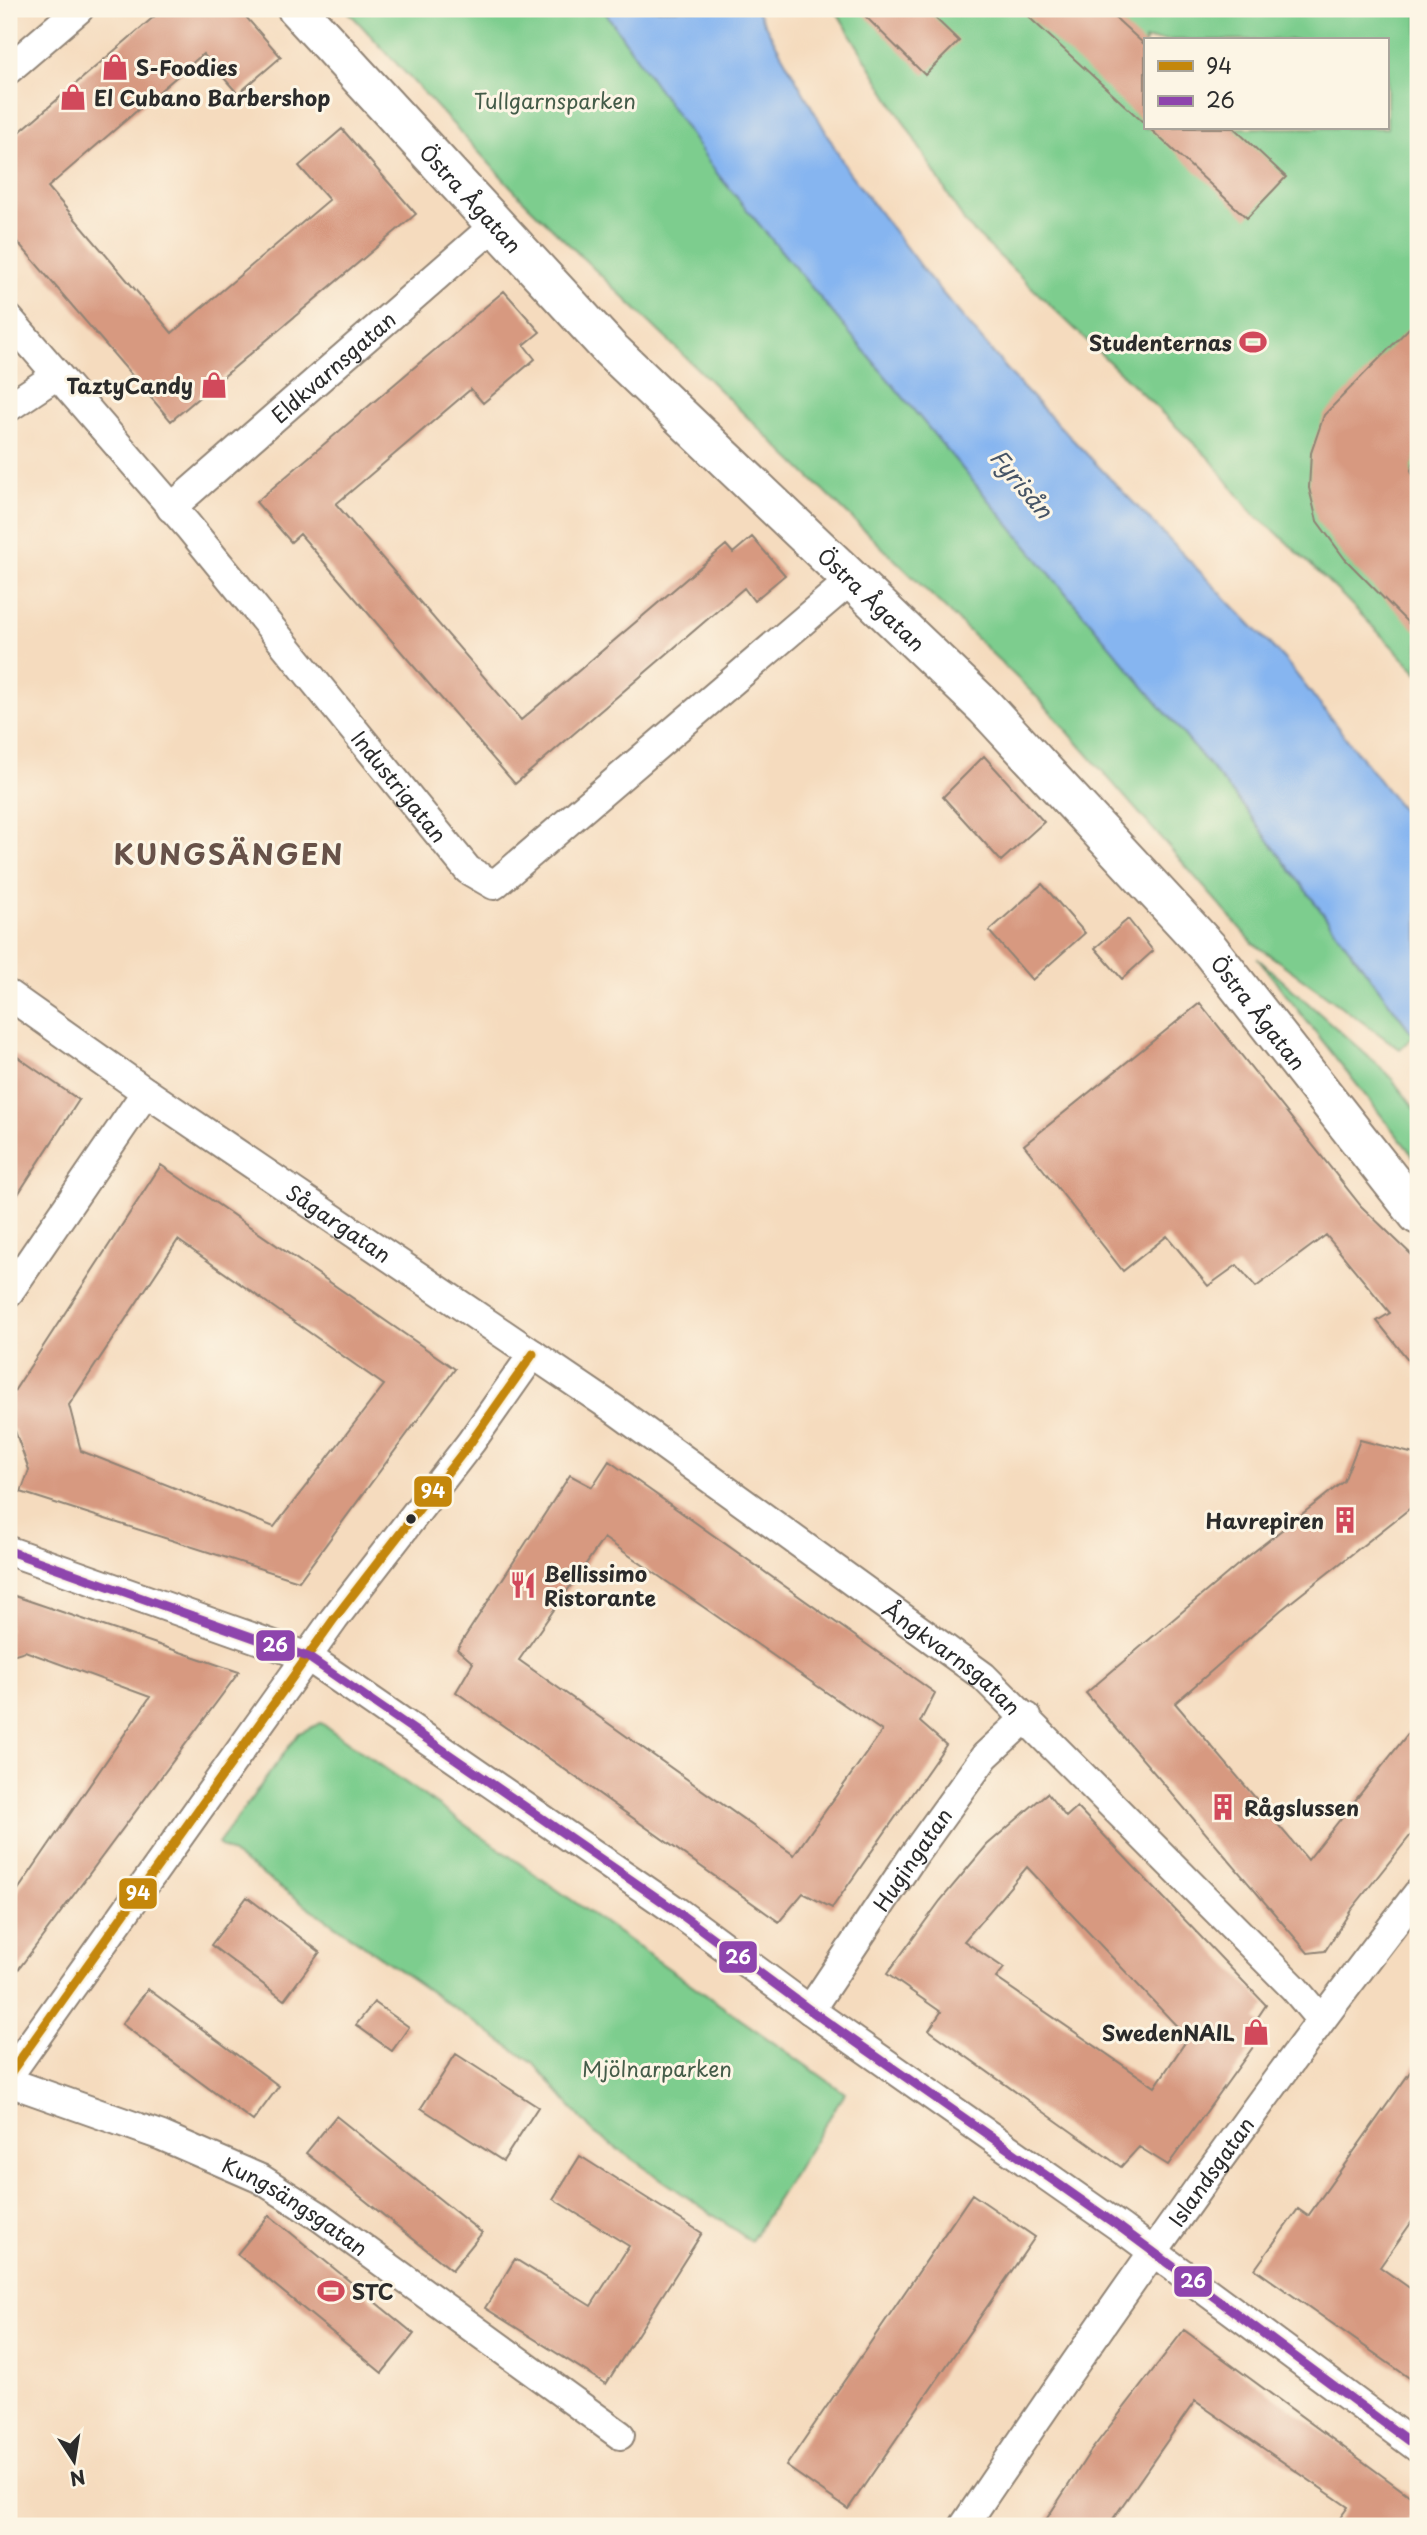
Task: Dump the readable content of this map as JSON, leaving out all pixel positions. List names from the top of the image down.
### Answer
{
  "streets": {
    "street": [
      "Östra Ågatan",
      "Eldkvarnsgatan",
      "Industrigatan",
      "Sågargatan",
      "Ångkvarnsgatan",
      "Hugingatan",
      "Islandsgatan",
      "Kungsängsgatan"
    ]
  },
  "crossings": [
    ["Östra Ågatan", "Eldkvarnsgatan"],
    ["Östra Ågatan", "Industrigatan"],
    ["Eldkvarnsgatan", "Industrigatan"],
    ["Sågargatan", "Ångkvarnsgatan"],
    ["Ångkvarnsgatan", "Hugingatan"],
    ["Ångkvarnsgatan", "Islandsgatan"]
  ],
  "districts": ["KUNGSÄNGEN"],
  "water": ["Fyrisån"],
  "parks": ["Tullgarnsparken", "Mjölnarparken"],
  "places": {
    "shop": [
      "S-Foodies",
      "El Cubano Barbershop",
      "TaztyCandy",
      "SwedenNAIL"
    ],
    "sports": ["Studenternas", "STC"],
    "building": ["Havrepiren", "Rågslussen"],
    "restaurant": ["Bellissimo Ristorante"]
  },
  "lines": ["transit line 94", "transit line 26"],
  "legend": ["94", "26"],
  "north": "bottom"
}
